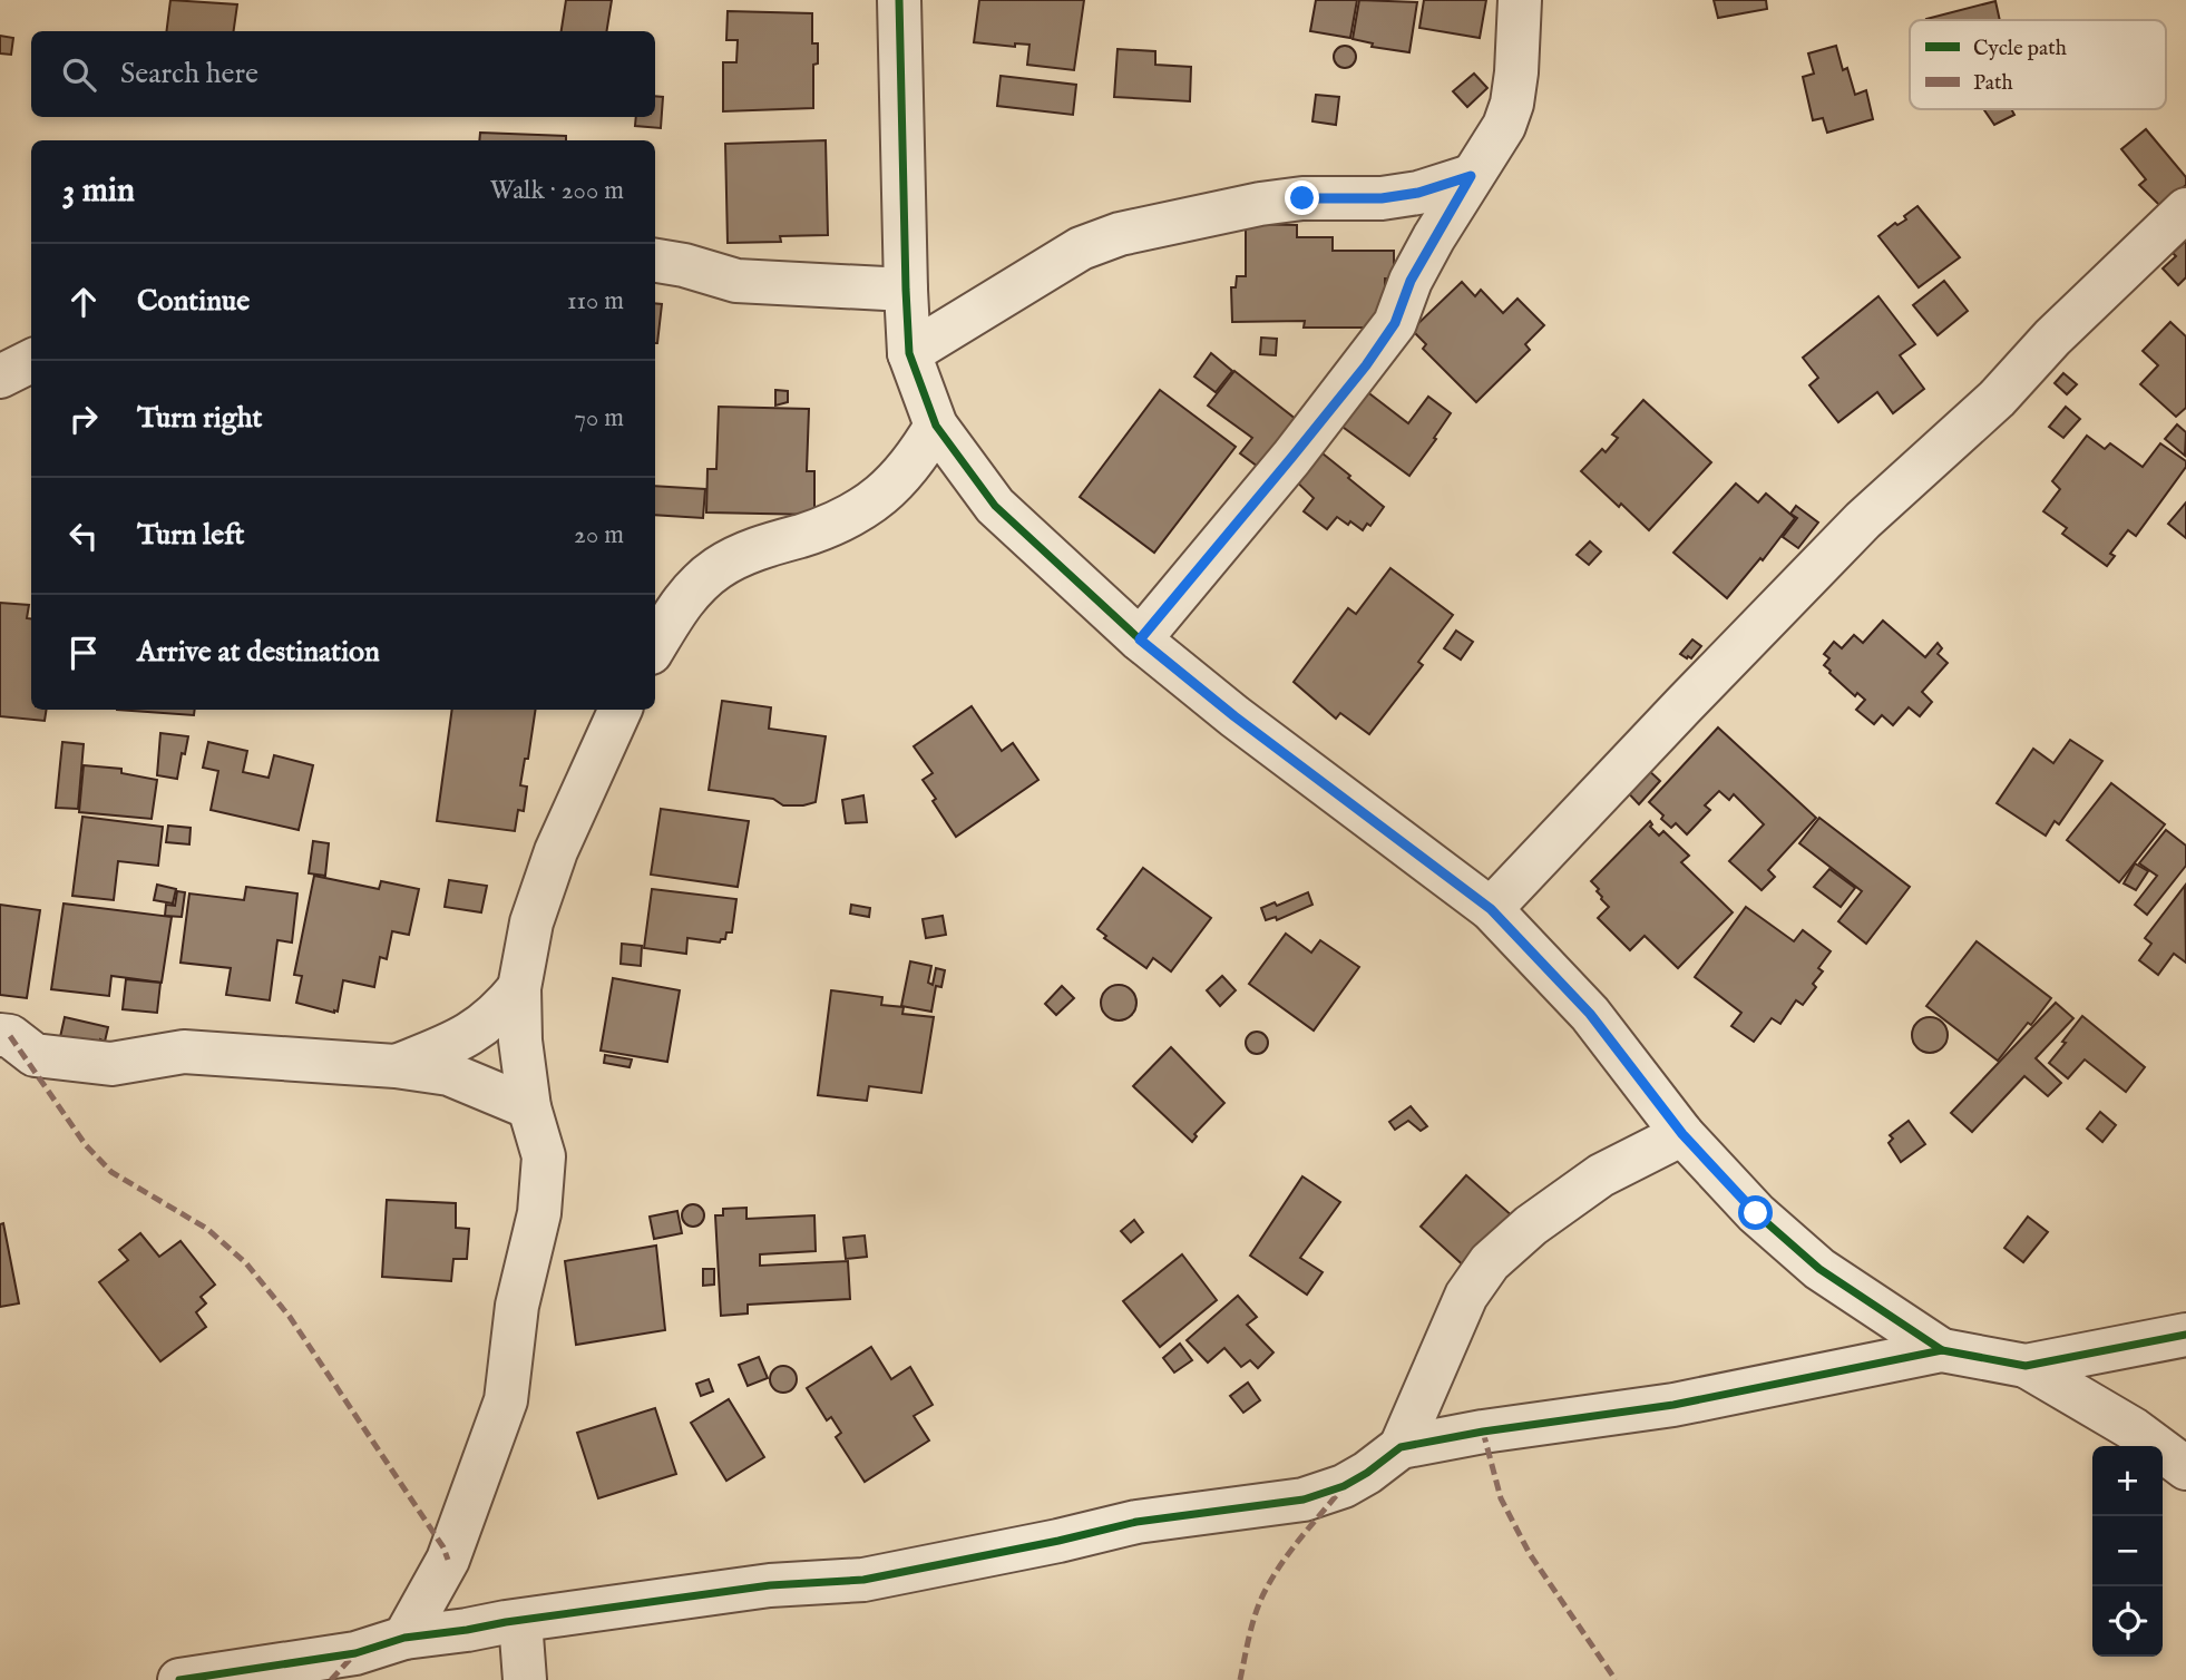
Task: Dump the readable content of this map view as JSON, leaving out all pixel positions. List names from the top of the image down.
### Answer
{
  "legend": ["Cycle path", "Path"],
  "page": {
    "search": "Search here",
    "heading": ["3 min", "Walk · 200 m"],
    "list": [
      ["Continue", "110 m"],
      ["Turn right", "70 m"],
      ["Turn left", "20 m"],
      "Arrive at destination"
    ],
    "map_buttons": ["+", "−"]
  }
}
